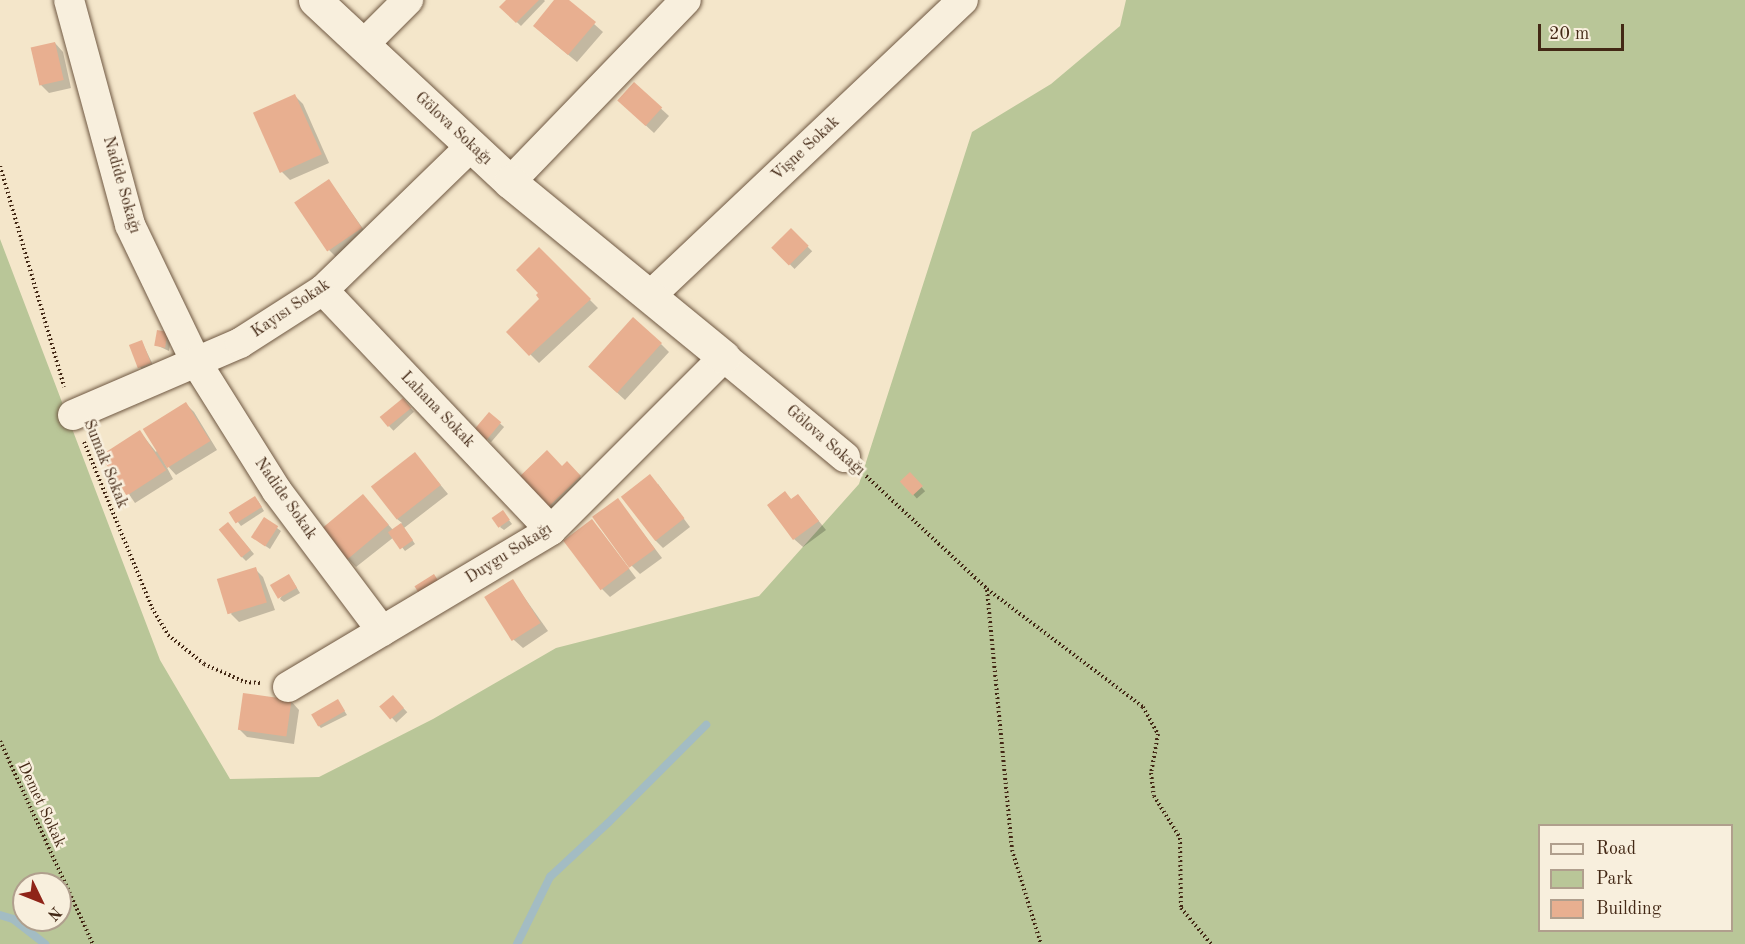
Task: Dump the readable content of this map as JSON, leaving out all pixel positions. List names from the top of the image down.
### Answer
{
  "streets": {
    "street": [
      "Gölova Sokağı",
      "Vişne Sokak",
      "Nadide Sokağı",
      "Kayısı Sokak",
      "Lahana Sokak",
      "Nadide Sokak",
      "Duygu Sokağı"
    ],
    "path": ["Sumak Sokak", "Demet Sokak"]
  },
  "crossings": [
    ["Gölova Sokağı", "Vişne Sokak"],
    ["Gölova Sokağı", "Kayısı Sokak"],
    ["Gölova Sokağı", "Duygu Sokağı"],
    ["Nadide Sokağı", "Kayısı Sokak"],
    ["Nadide Sokağı", "Nadide Sokak"],
    ["Kayısı Sokak", "Lahana Sokak"],
    ["Kayısı Sokak", "Sumak Sokak"],
    ["Kayısı Sokak", "Nadide Sokak"],
    ["Lahana Sokak", "Duygu Sokağı"],
    ["Sumak Sokak", "Duygu Sokağı"],
    ["Nadide Sokak", "Duygu Sokağı"]
  ],
  "legend": ["Road", "Park", "Building"],
  "scale_bar": "20 m",
  "north": "bottom right"
}
